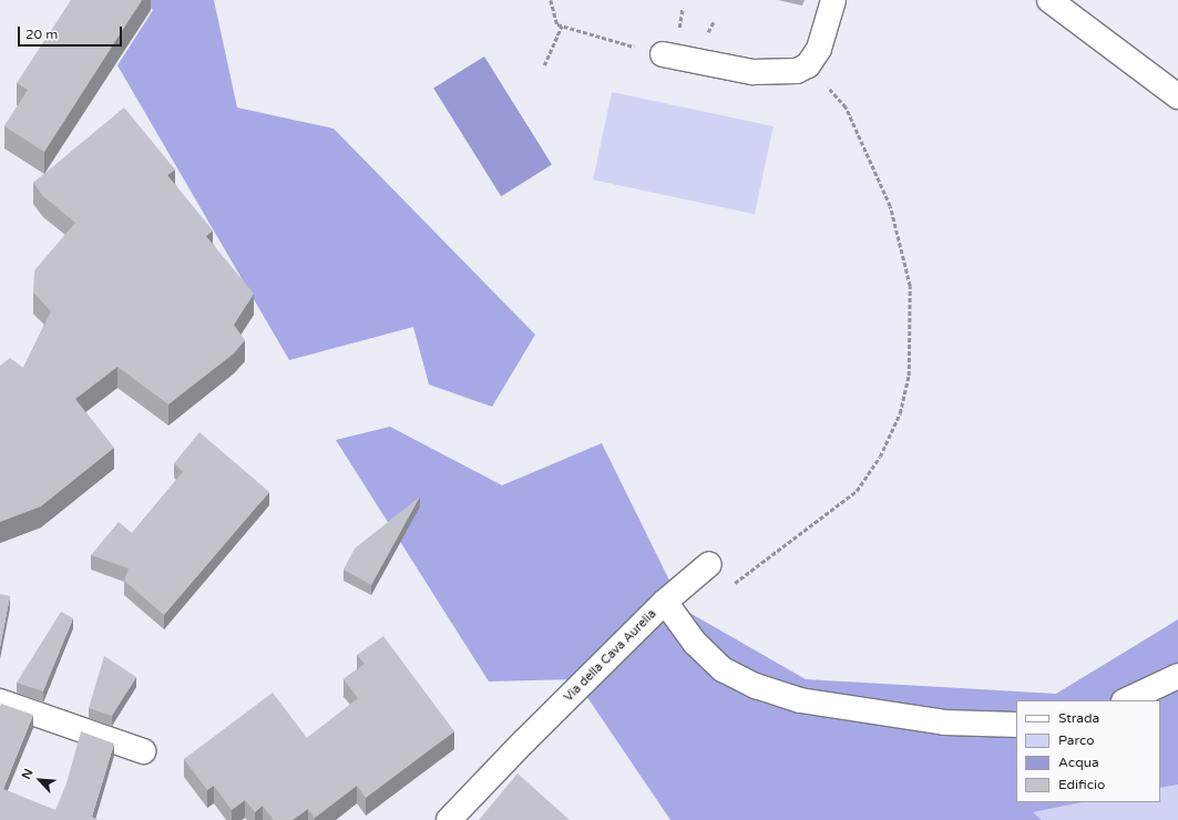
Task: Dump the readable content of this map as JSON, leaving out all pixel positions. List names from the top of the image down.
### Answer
{
  "streets": {
    "lane": ["Via della Cava Aurelia"]
  },
  "legend": [
    "Strada",
    "Parco",
    "Acqua",
    "Edificio"
  ],
  "scale_bar": "20 m",
  "north": "top left"
}
